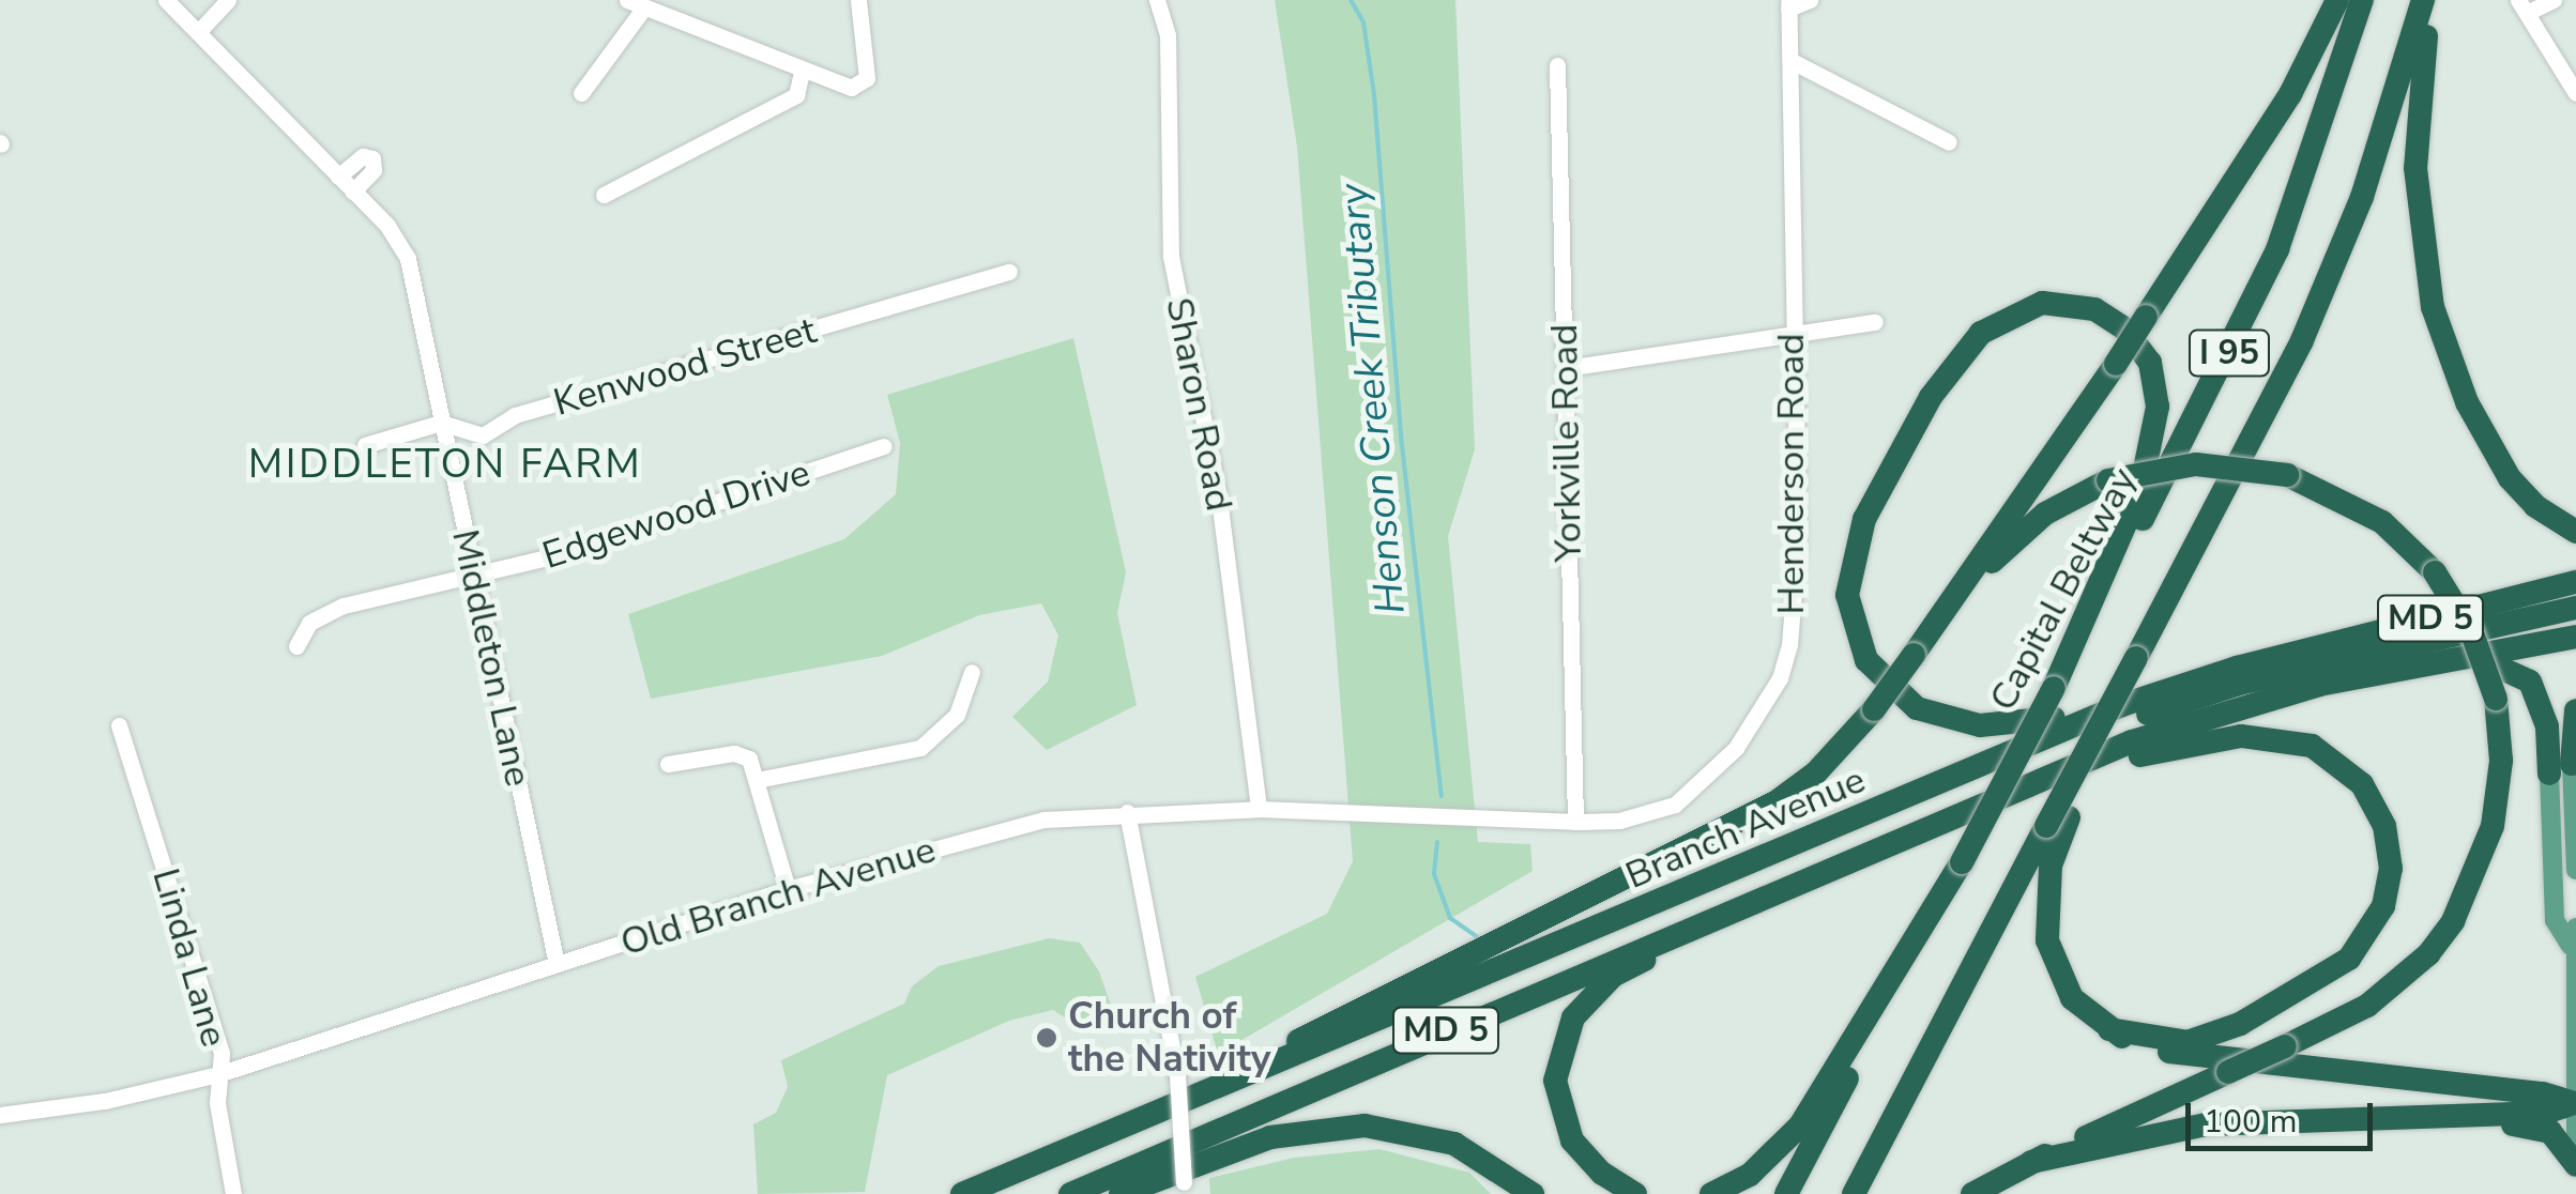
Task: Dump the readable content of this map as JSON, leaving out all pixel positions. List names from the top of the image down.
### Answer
{
  "streets": {
    "highway": [
      "I 95",
      "Capital Beltway",
      "MD 5",
      "Branch Avenue"
    ],
    "street": [
      "Kenwood Street",
      "Sharon Road",
      "Yorkville Road",
      "Henderson Road",
      "Edgewood Drive",
      "Middleton Lane",
      "Old Branch Avenue",
      "Linda Lane"
    ]
  },
  "crossings": [
    ["Kenwood Street", "Middleton Lane"],
    ["Sharon Road", "Old Branch Avenue"],
    ["Yorkville Road", "Henderson Road"],
    ["Yorkville Road", "Old Branch Avenue"],
    ["Henderson Road", "Old Branch Avenue"],
    ["Edgewood Drive", "Middleton Lane"],
    ["Middleton Lane", "Old Branch Avenue"],
    ["Old Branch Avenue", "Linda Lane"]
  ],
  "districts": ["MIDDLETON FARM"],
  "water": ["Henson Creek Tributary"],
  "places": ["Church of the Nativity"],
  "scale_bar": "100 m"
}
